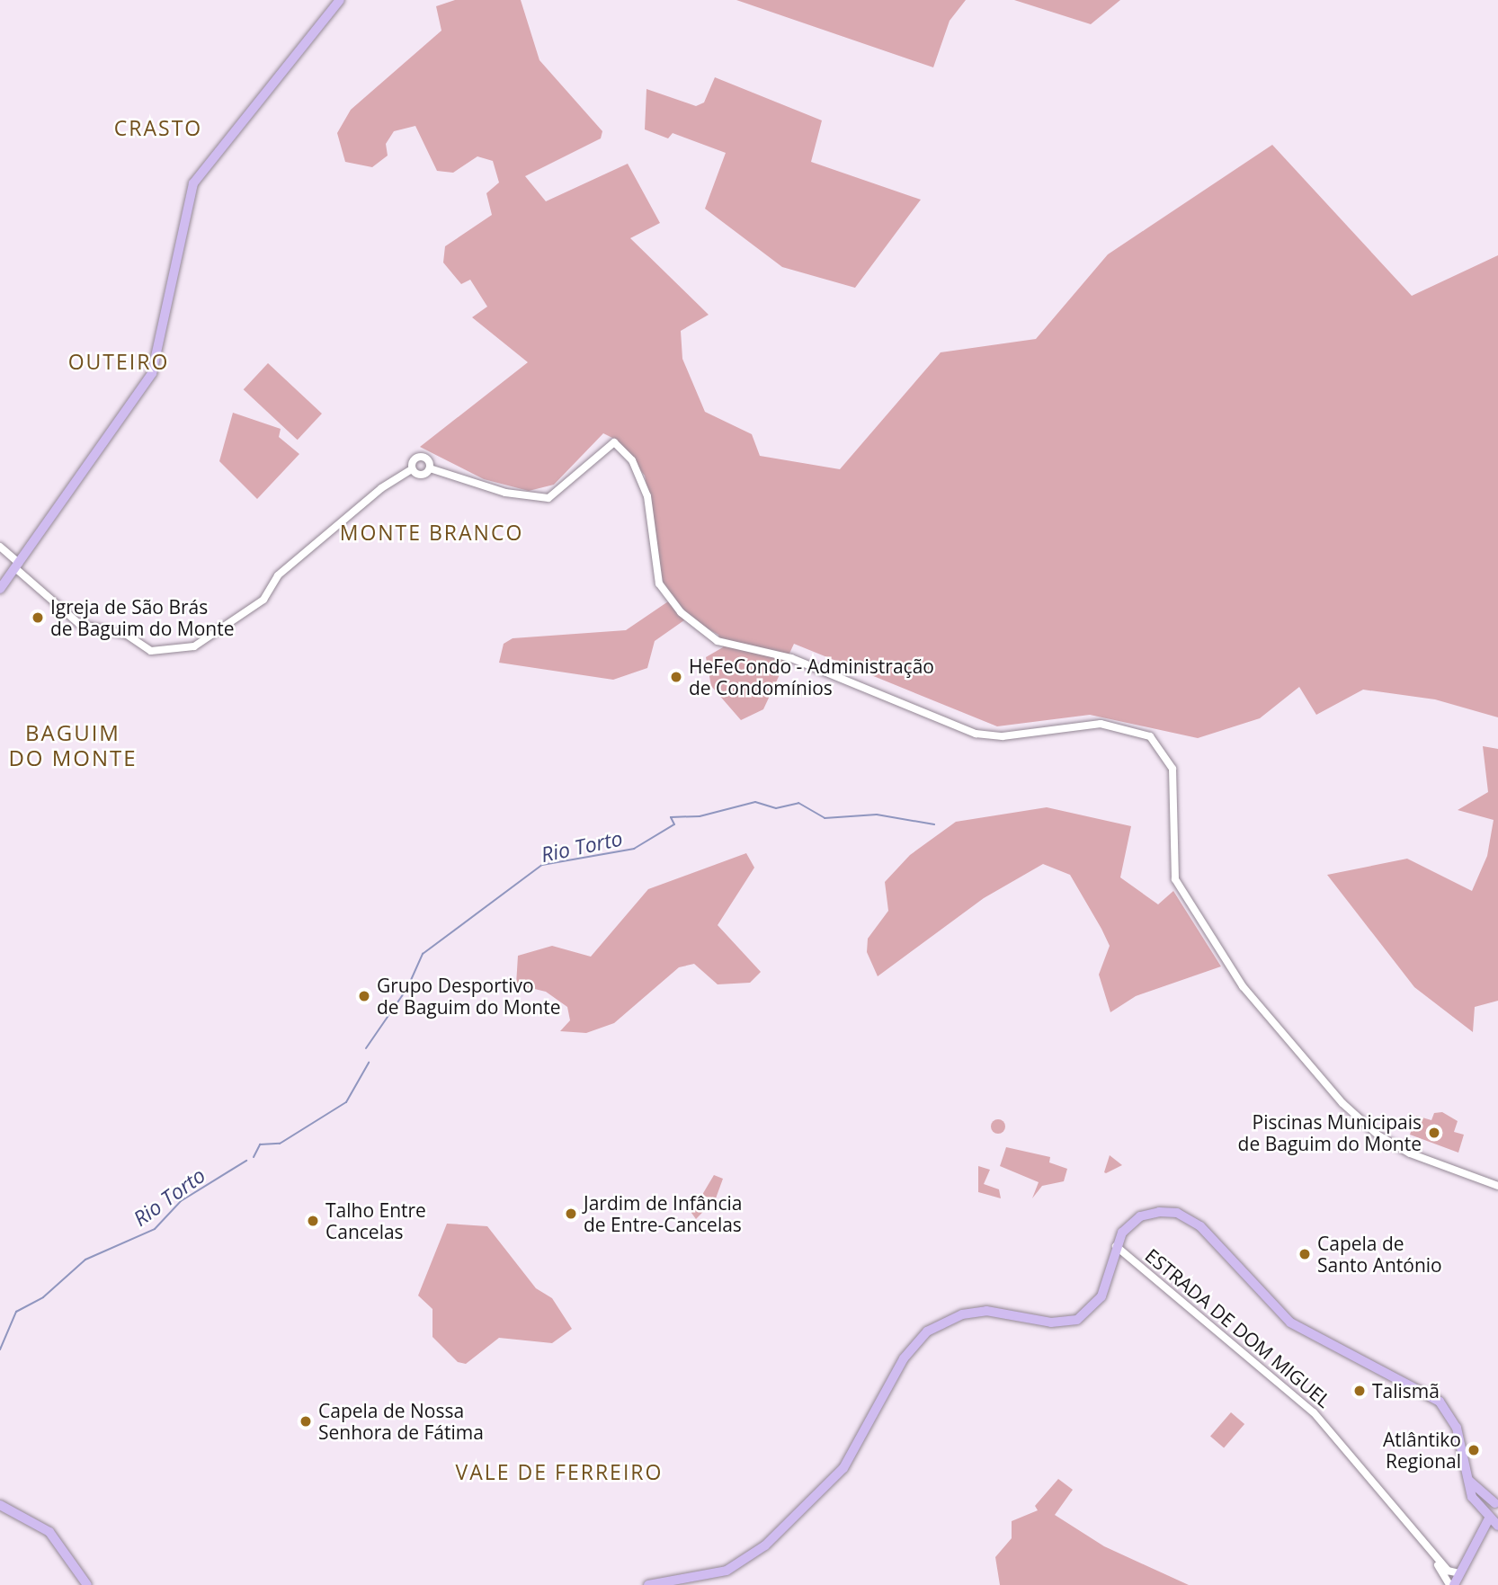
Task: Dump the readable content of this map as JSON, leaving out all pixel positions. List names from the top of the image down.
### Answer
{
  "streets": {
    "main road": ["ESTRADA DE DOM MIGUEL"]
  },
  "districts": [
    "CRASTO",
    "OUTEIRO",
    "MONTE BRANCO",
    "BAGUIM DO MONTE",
    "VALE DE FERREIRO"
  ],
  "water": ["Rio Torto"],
  "places": [
    "Igreja de São Brás de Baguim do Monte",
    "HeFeCondo - Administração de Condomínios",
    "Grupo Desportivo de Baguim do Monte",
    "Piscinas Municipais de Baguim do Monte",
    "Jardim de Infância de Entre-Cancelas",
    "Talho Entre Cancelas",
    "Capela de Santo António",
    "Talismã",
    "Capela de Nossa Senhora de Fátima",
    "Atlântiko Regional"
  ]
}
